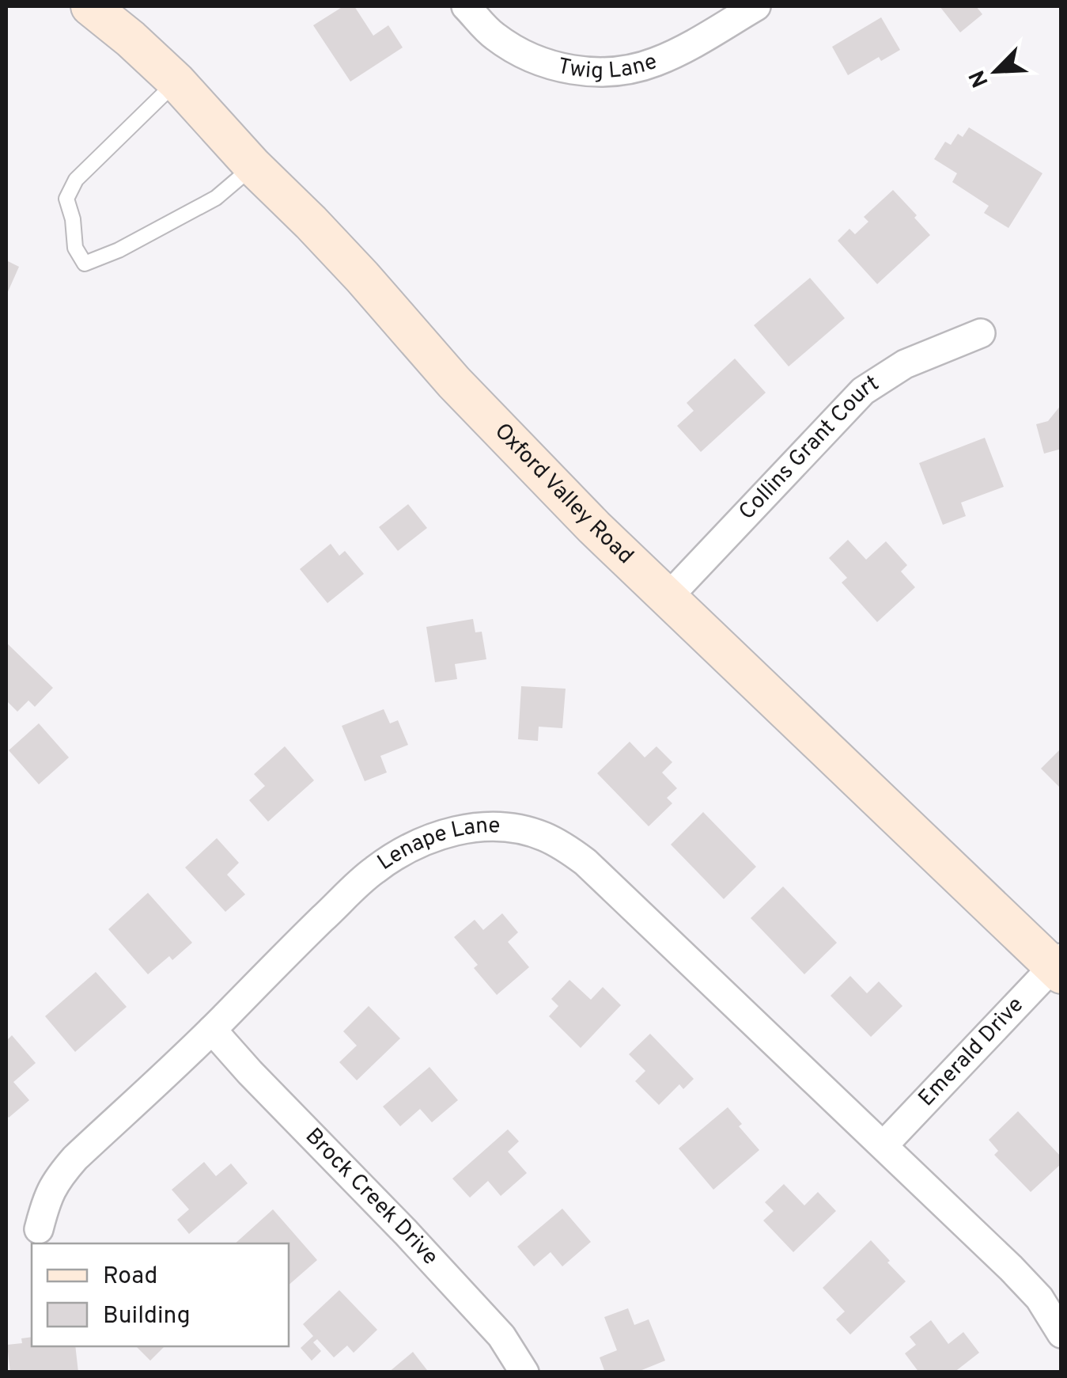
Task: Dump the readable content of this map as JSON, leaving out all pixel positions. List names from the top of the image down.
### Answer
{
  "streets": {
    "street": [
      "Twig Lane",
      "Collins Grant Court",
      "Oxford Valley Road",
      "Lenape Lane",
      "Emerald Drive",
      "Brock Creek Drive"
    ]
  },
  "crossings": [
    ["Collins Grant Court", "Oxford Valley Road"],
    ["Oxford Valley Road", "Emerald Drive"],
    ["Lenape Lane", "Emerald Drive"],
    ["Lenape Lane", "Brock Creek Drive"]
  ],
  "legend": ["Road", "Building"],
  "north": "bottom left"
}
